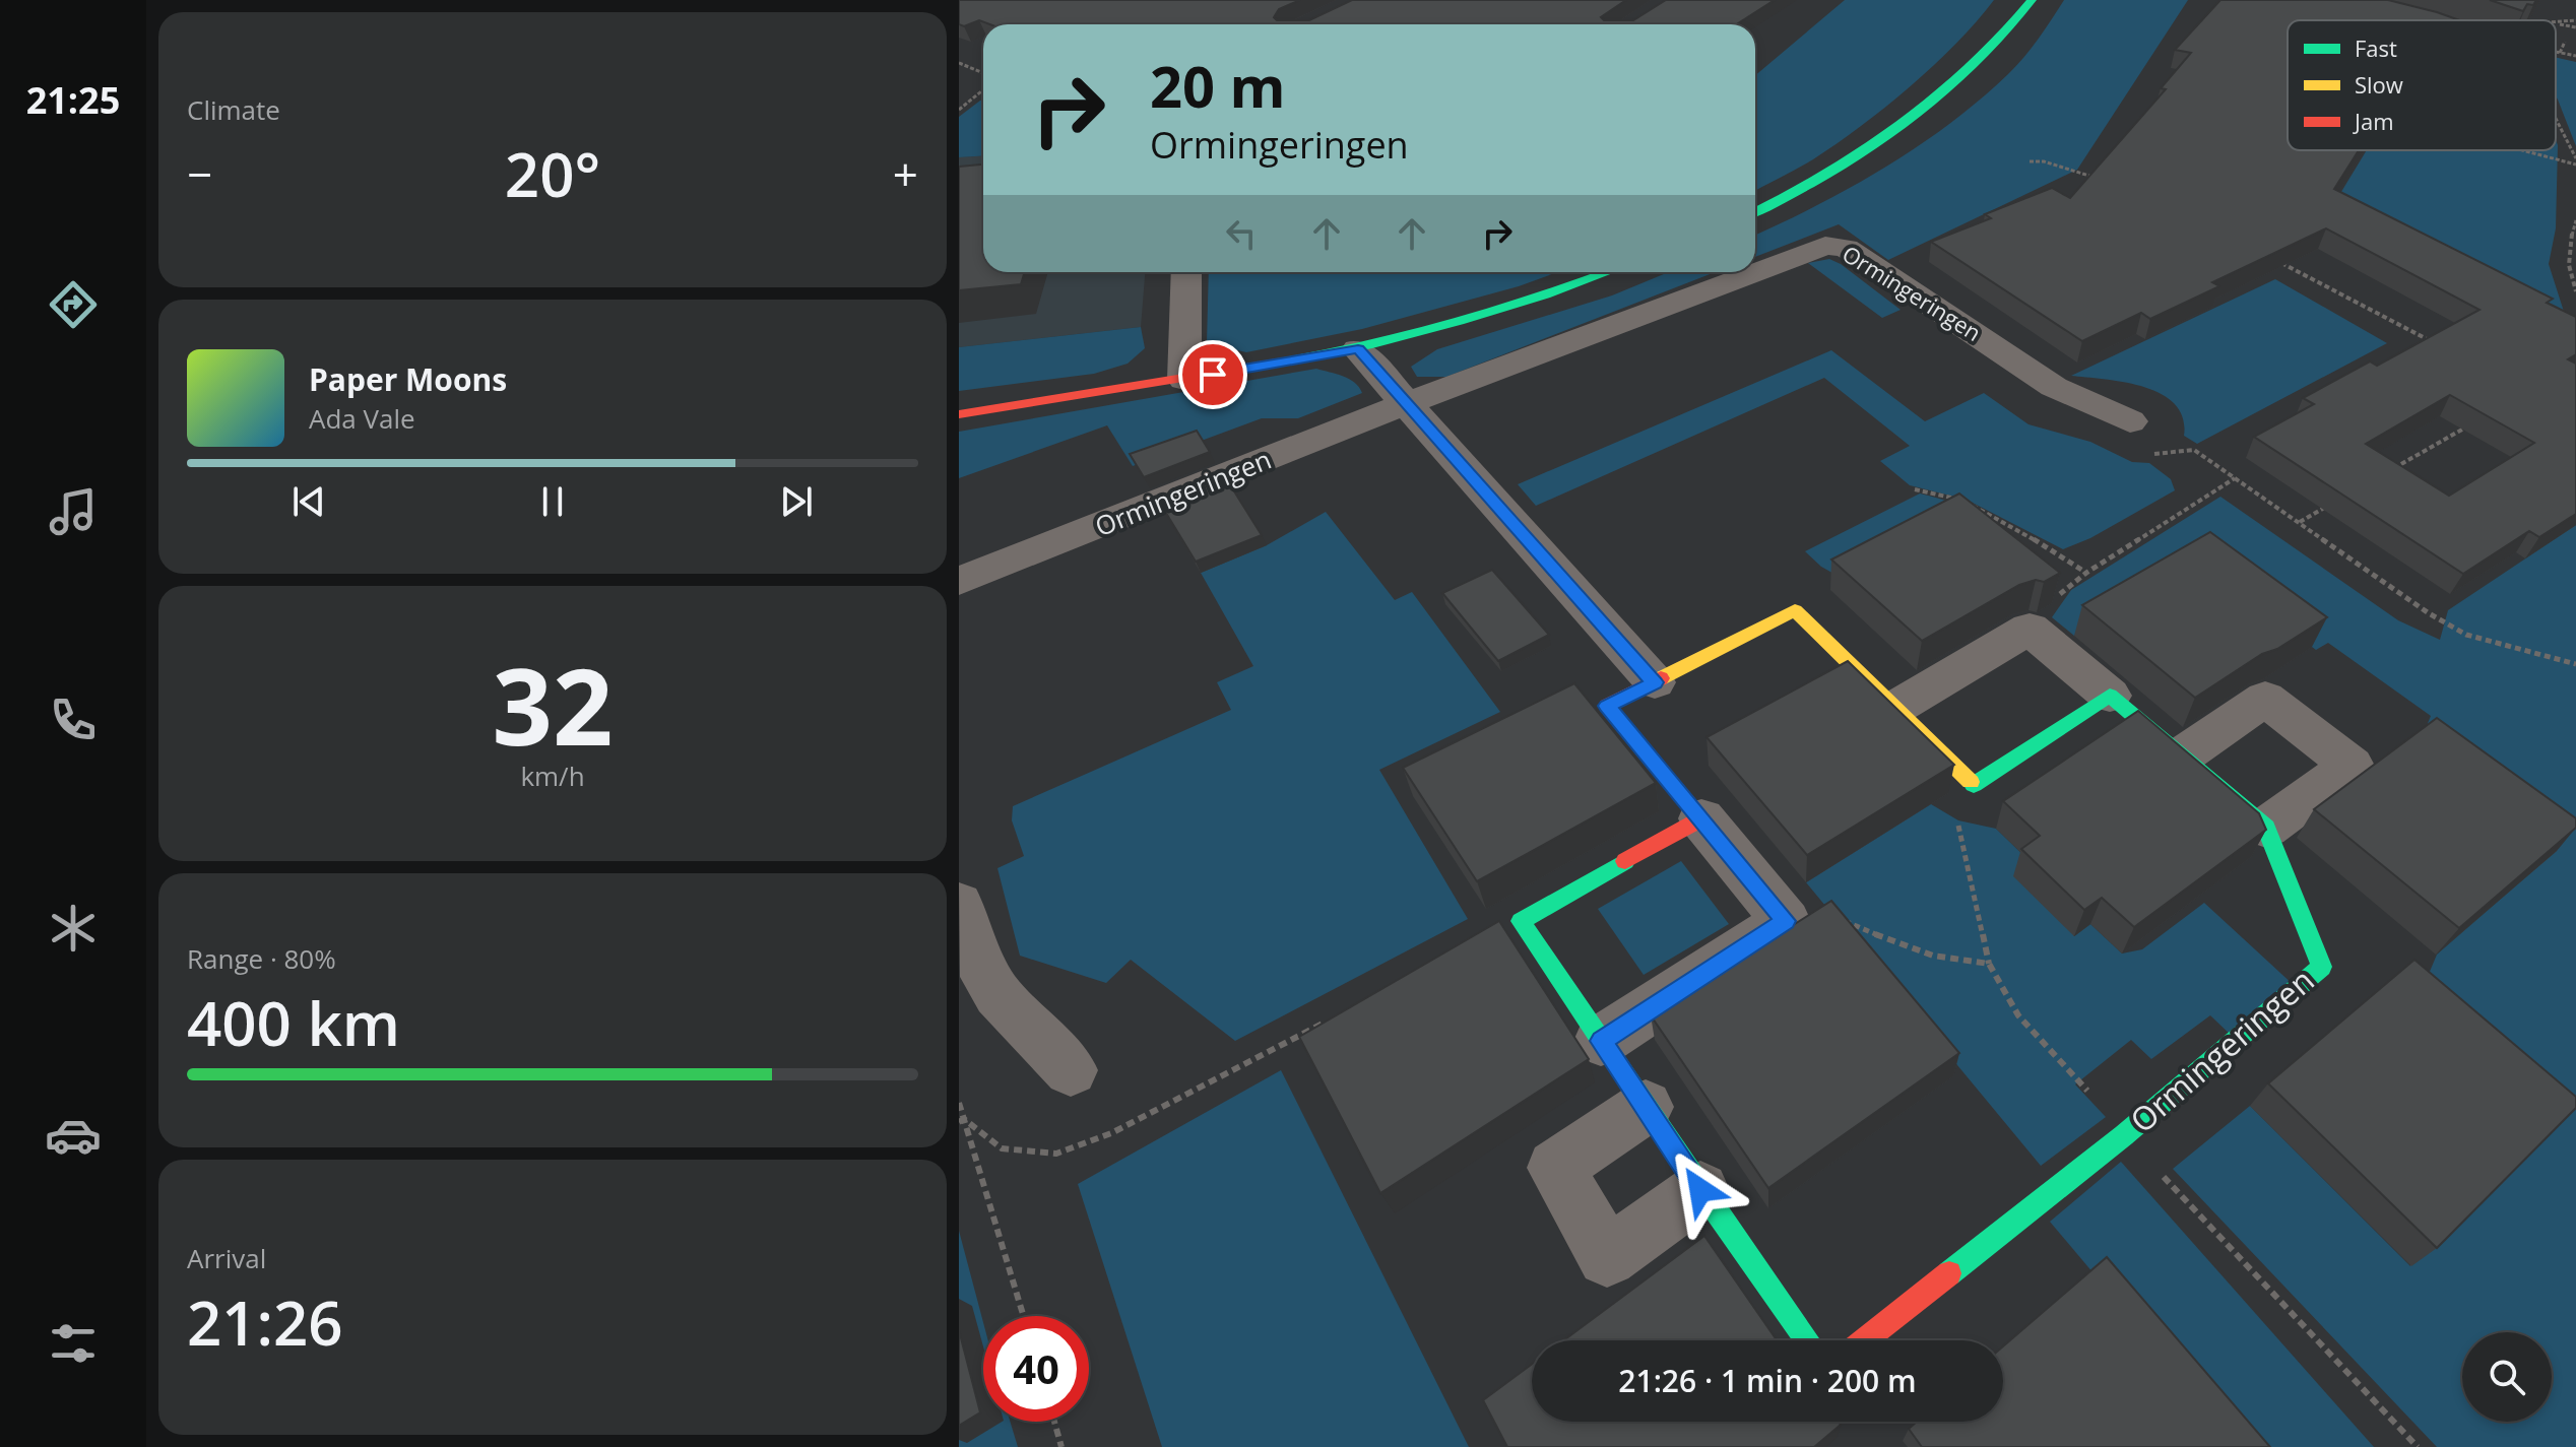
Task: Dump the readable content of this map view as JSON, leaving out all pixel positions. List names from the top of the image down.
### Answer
{
  "streets": {
    "street": ["Ormingeringen"]
  },
  "legend": ["Fast", "Slow", "Jam"],
  "page": {
    "tabs": "21:25",
    "tile": [
      "Climate",
      ["32", "km/h"],
      ["Range · 80%", "400 km"],
      ["Arrival", "21:26"]
    ],
    "turn": ["20 m", "Ormingeringen"],
    "heat": ["−", "20°", "+"],
    "song": ["Paper Moons", "Ada Vale"],
    "limit": "40",
    "trip": "21:26 · 1 min · 200 m"
  }
}
